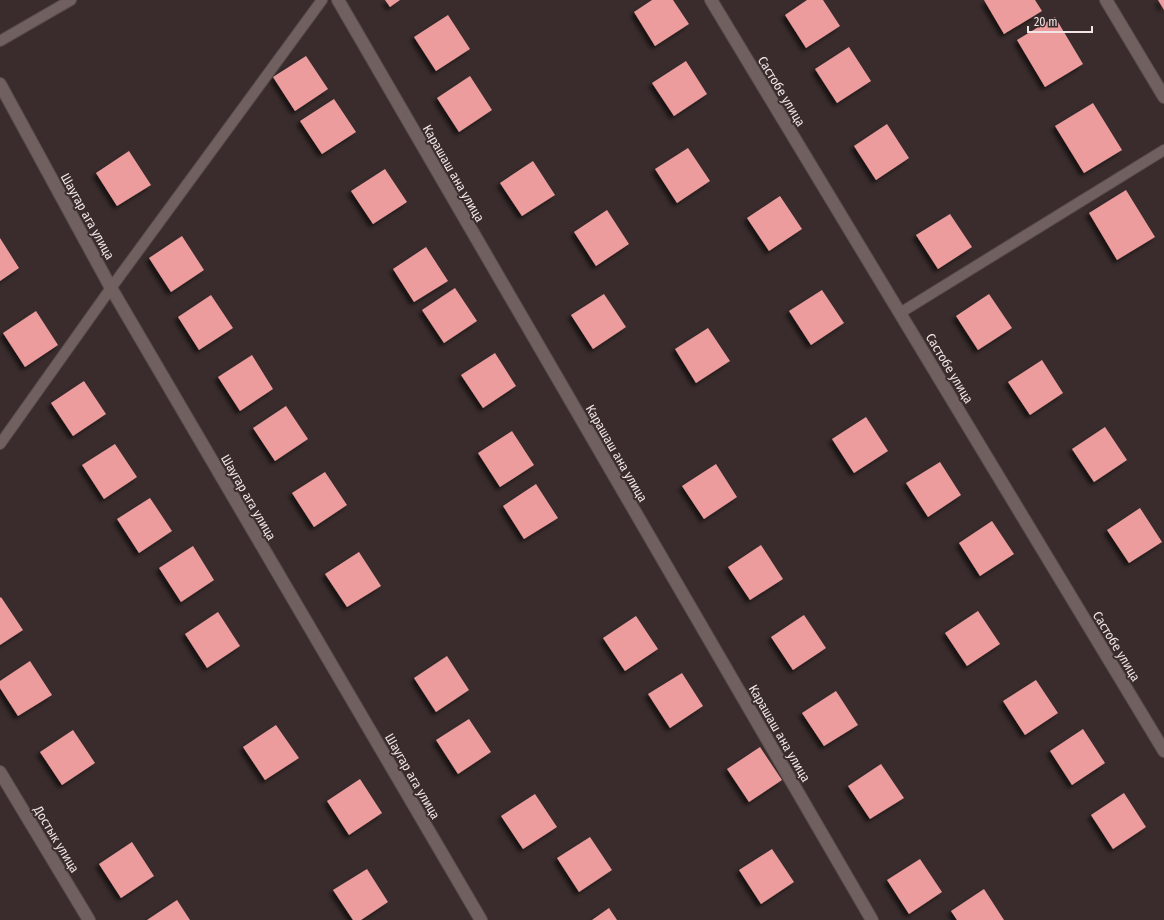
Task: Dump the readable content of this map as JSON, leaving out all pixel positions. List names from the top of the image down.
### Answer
{
  "streets": {
    "street": [
      "Састобе улица",
      "Карашаш ана улица",
      "Шаугар ага улица",
      "Достык улица"
    ]
  },
  "scale_bar": "20 m"
}
